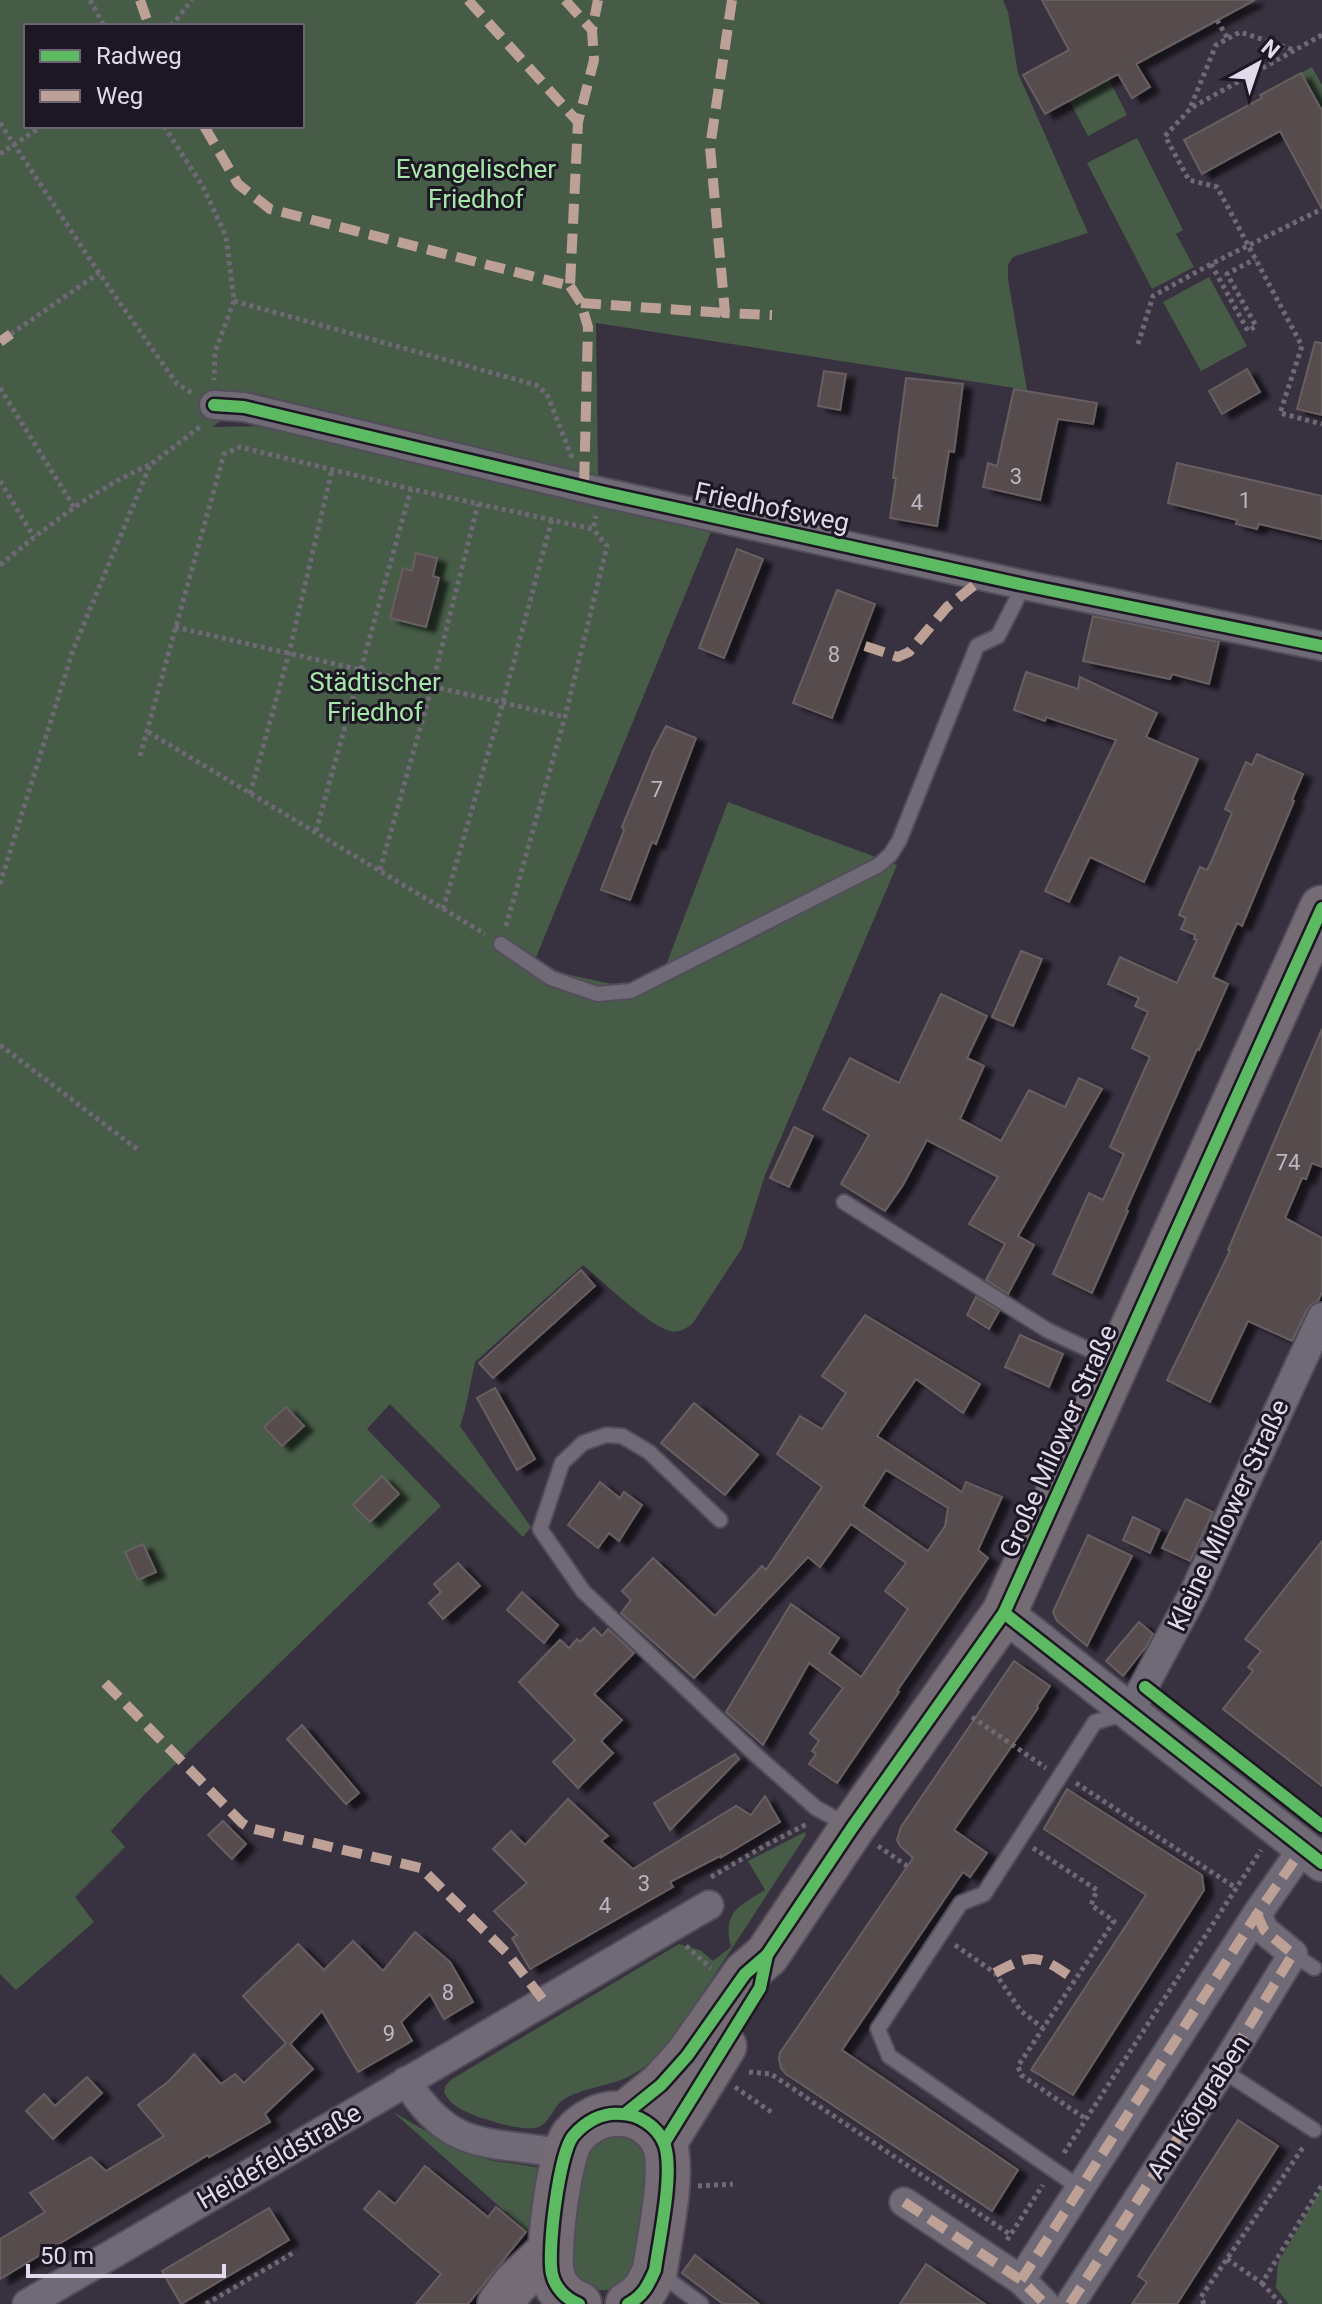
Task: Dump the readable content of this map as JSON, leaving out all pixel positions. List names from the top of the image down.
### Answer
{
  "streets": {
    "main road": ["Große Milower Straße"],
    "street": [
      "Friedhofsweg",
      "Kleine Milower Straße",
      "Am Körgraben",
      "Heidefeldstraße"
    ]
  },
  "parks": ["Evangelischer Friedhof", "Städtischer Friedhof"],
  "house_numbers": [
    "3",
    "1",
    "4",
    "8",
    "7",
    "74",
    "3",
    "4",
    "8",
    "9"
  ],
  "legend": ["Radweg", "Weg"],
  "scale_bar": "50 m",
  "north": "top right"
}
